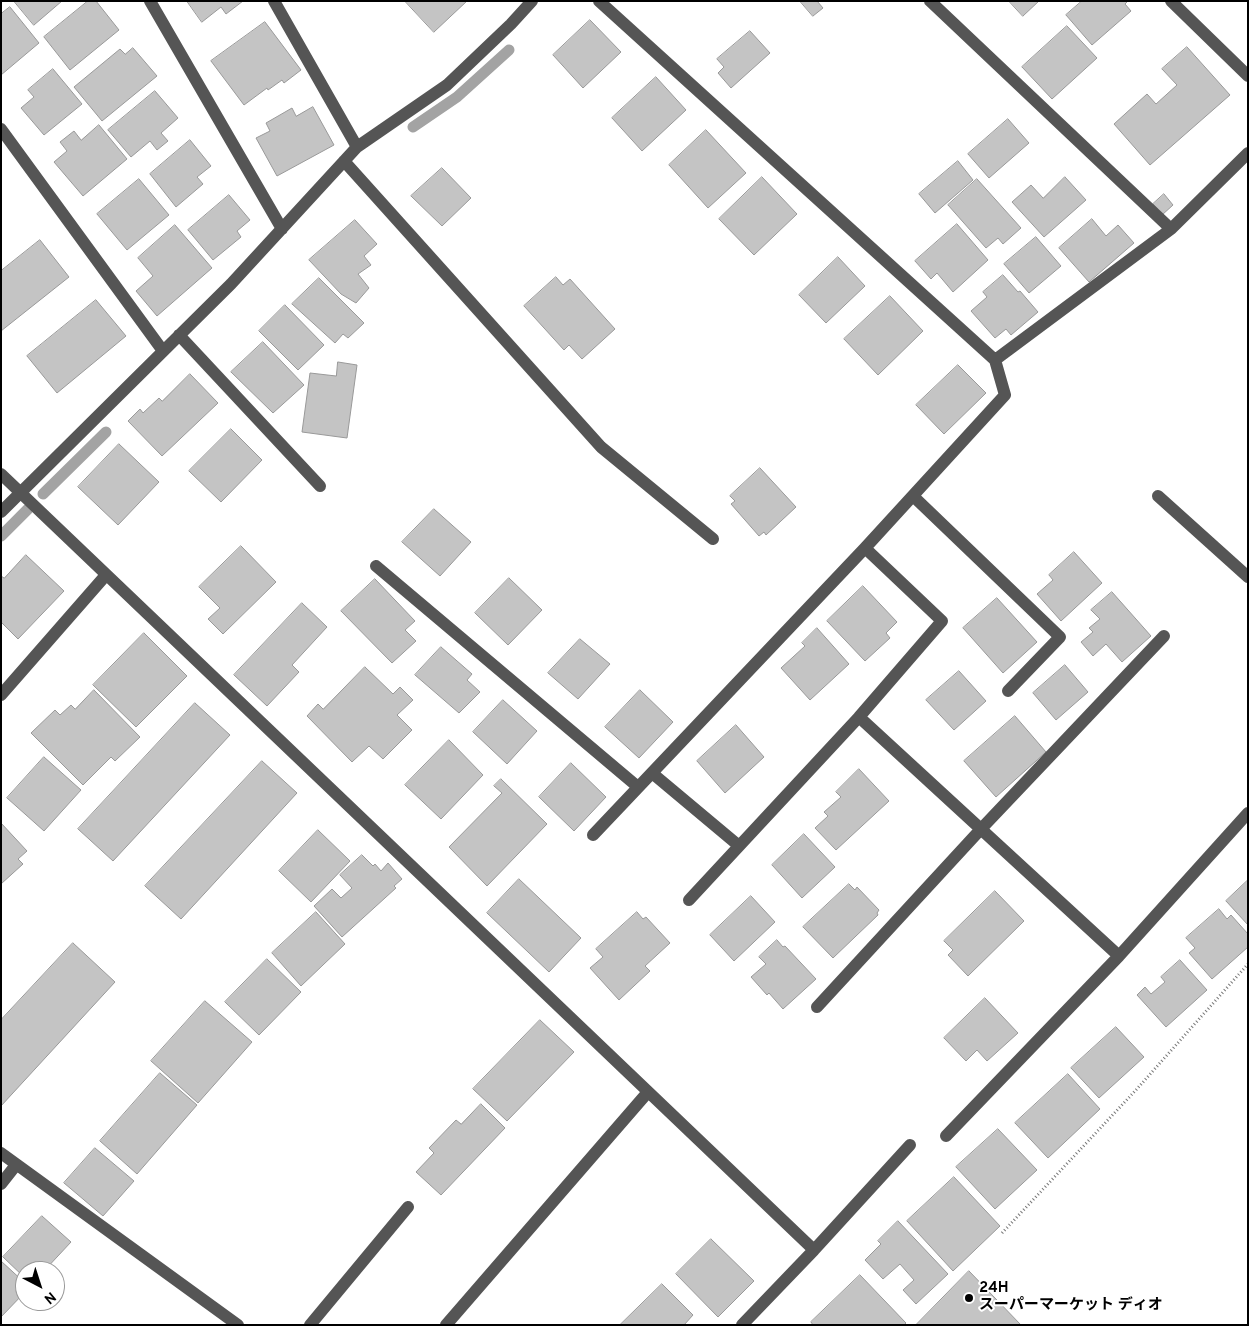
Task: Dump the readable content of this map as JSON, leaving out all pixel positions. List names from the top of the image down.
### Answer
{
  "places": ["24H スーパーマーケット ディオ"],
  "north": "bottom right"
}
